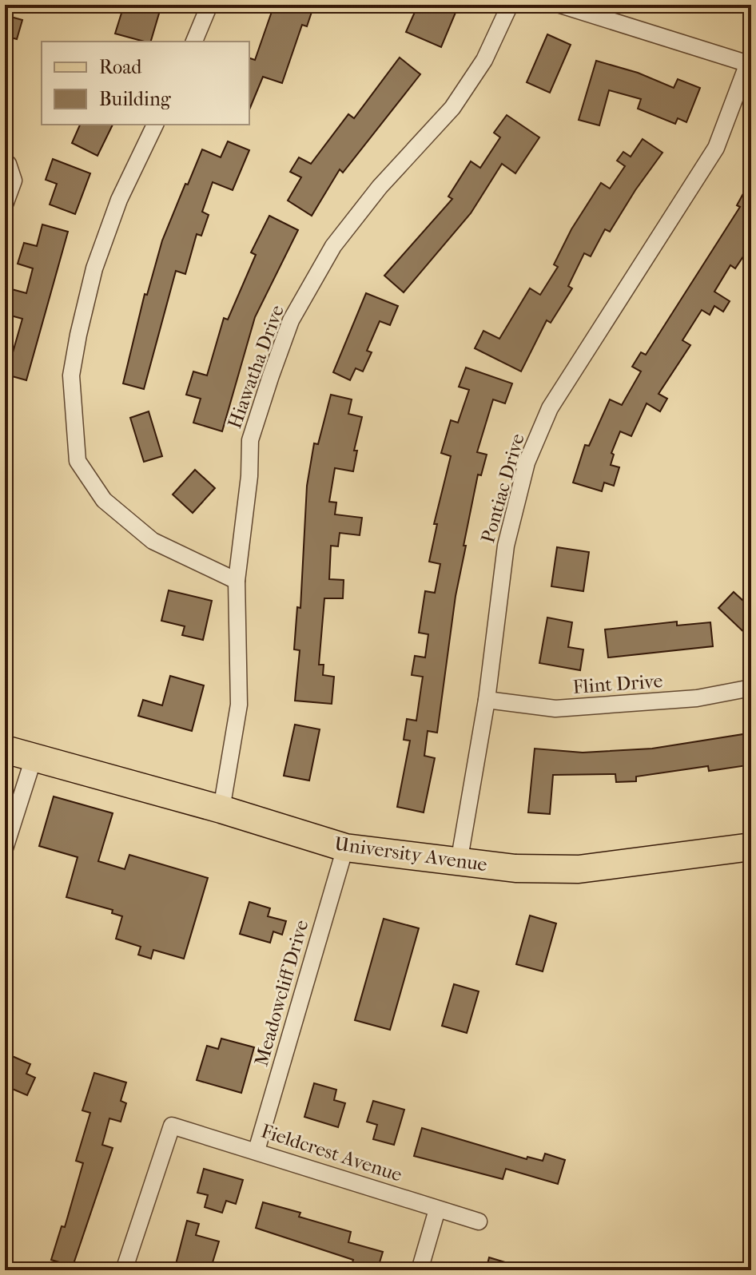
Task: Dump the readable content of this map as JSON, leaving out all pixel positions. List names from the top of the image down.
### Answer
{
  "streets": {
    "main road": ["University Avenue"],
    "street": [
      "Hiawatha Drive",
      "Pontiac Drive",
      "Flint Drive",
      "Meadowcliff Drive",
      "Fieldcrest Avenue"
    ]
  },
  "crossings": [
    ["Hiawatha Drive", "University Avenue"],
    ["Pontiac Drive", "Flint Drive"],
    ["Pontiac Drive", "University Avenue"],
    ["University Avenue", "Meadowcliff Drive"],
    ["Meadowcliff Drive", "Fieldcrest Avenue"]
  ],
  "legend": ["Road", "Building"]
}
